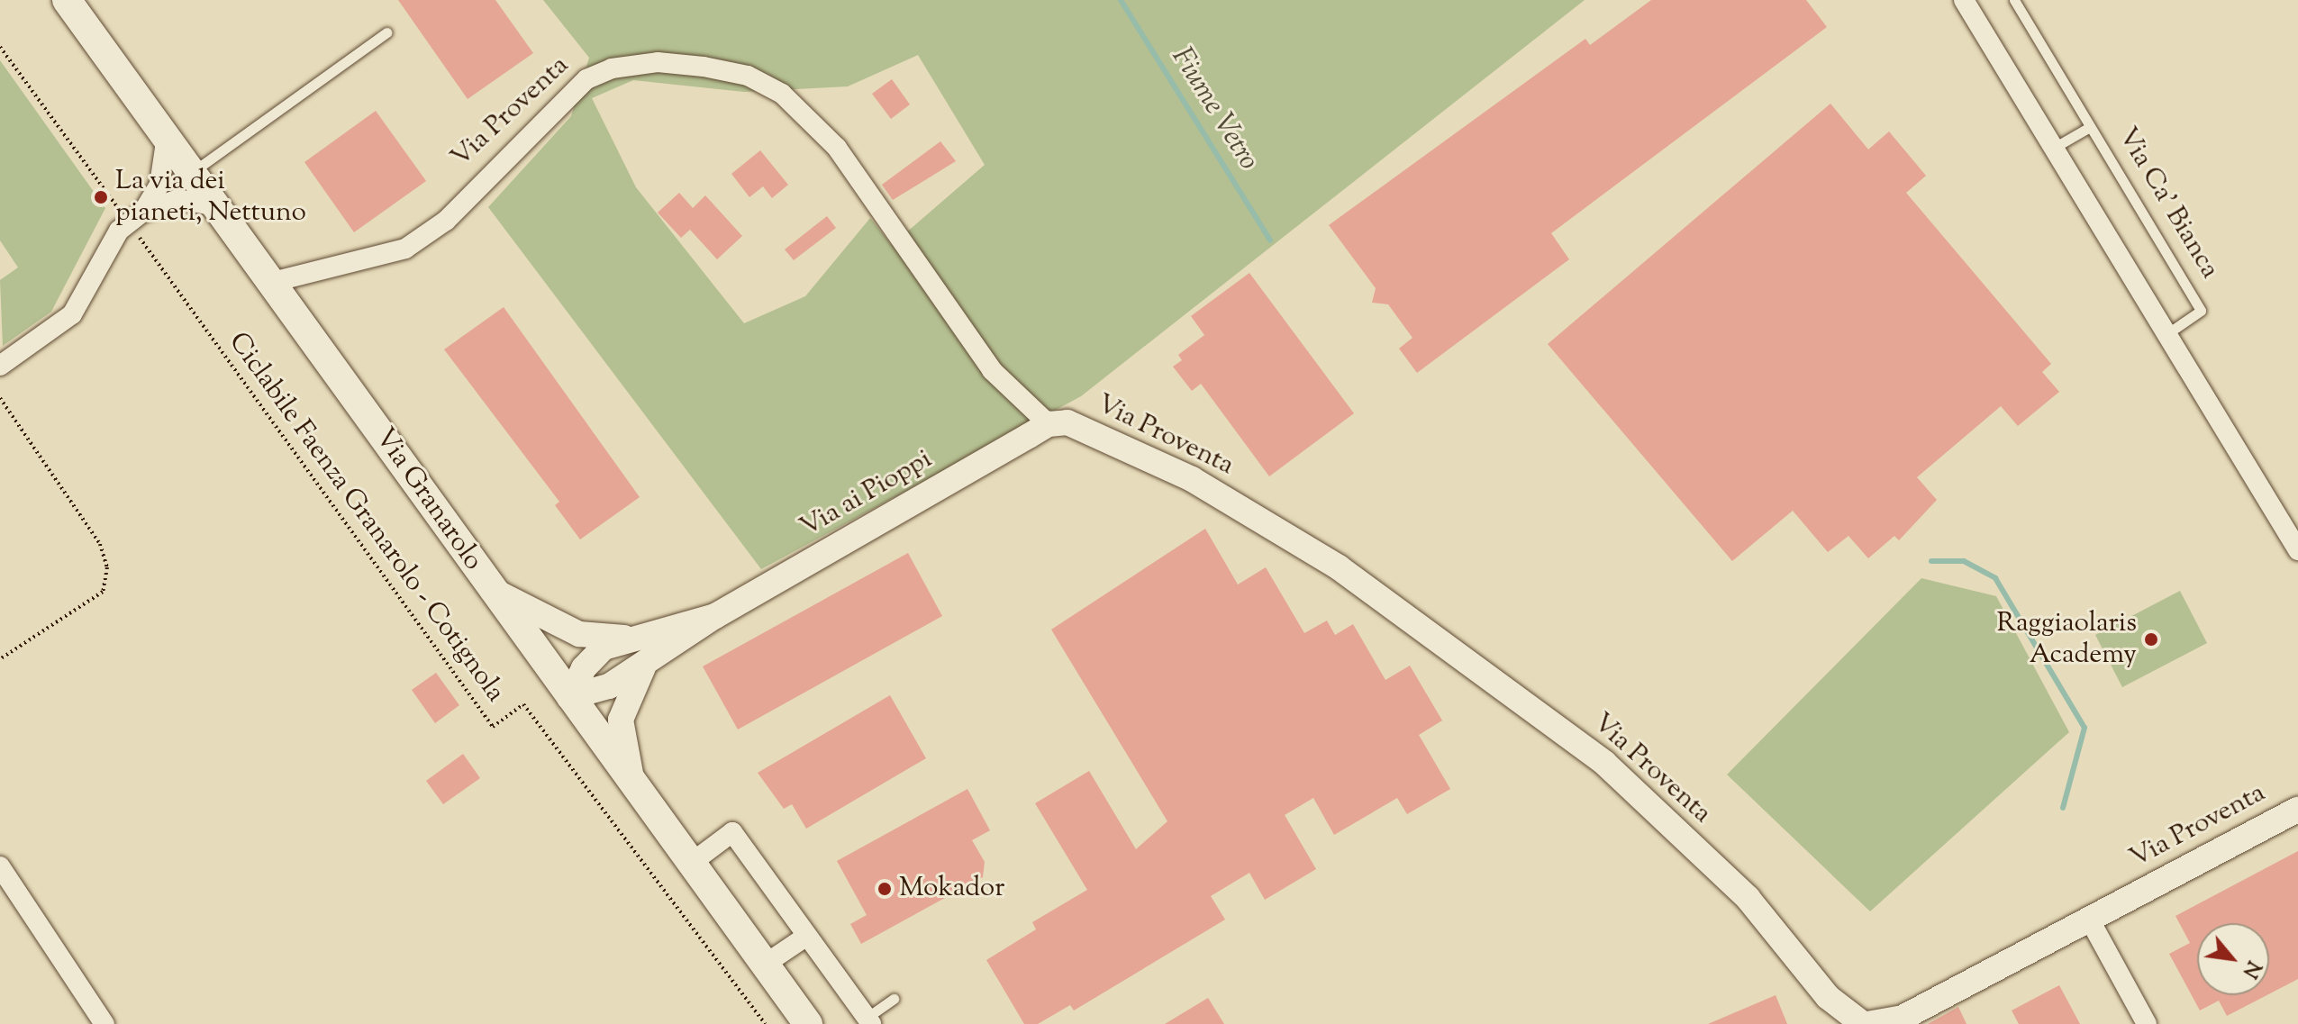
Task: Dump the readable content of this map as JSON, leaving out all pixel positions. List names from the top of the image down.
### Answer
{
  "streets": {
    "main road": ["Via Granarolo"],
    "street": ["Via Proventa", "Via ai Pioppi"],
    "lane": ["Via Ca' Bianca"],
    "path": ["Ciclabile Faenza Granarolo - Cotignola"]
  },
  "crossings": [
    ["Via Proventa", "Via ai Pioppi"],
    ["Via Proventa", "Via Granarolo"],
    ["Via ai Pioppi", "Via Granarolo"]
  ],
  "water": ["Fiume Vetro"],
  "places": ["La via dei pianeti, Nettuno", "Raggiaolaris Academy", "Mokador"],
  "north": "bottom right"
}
